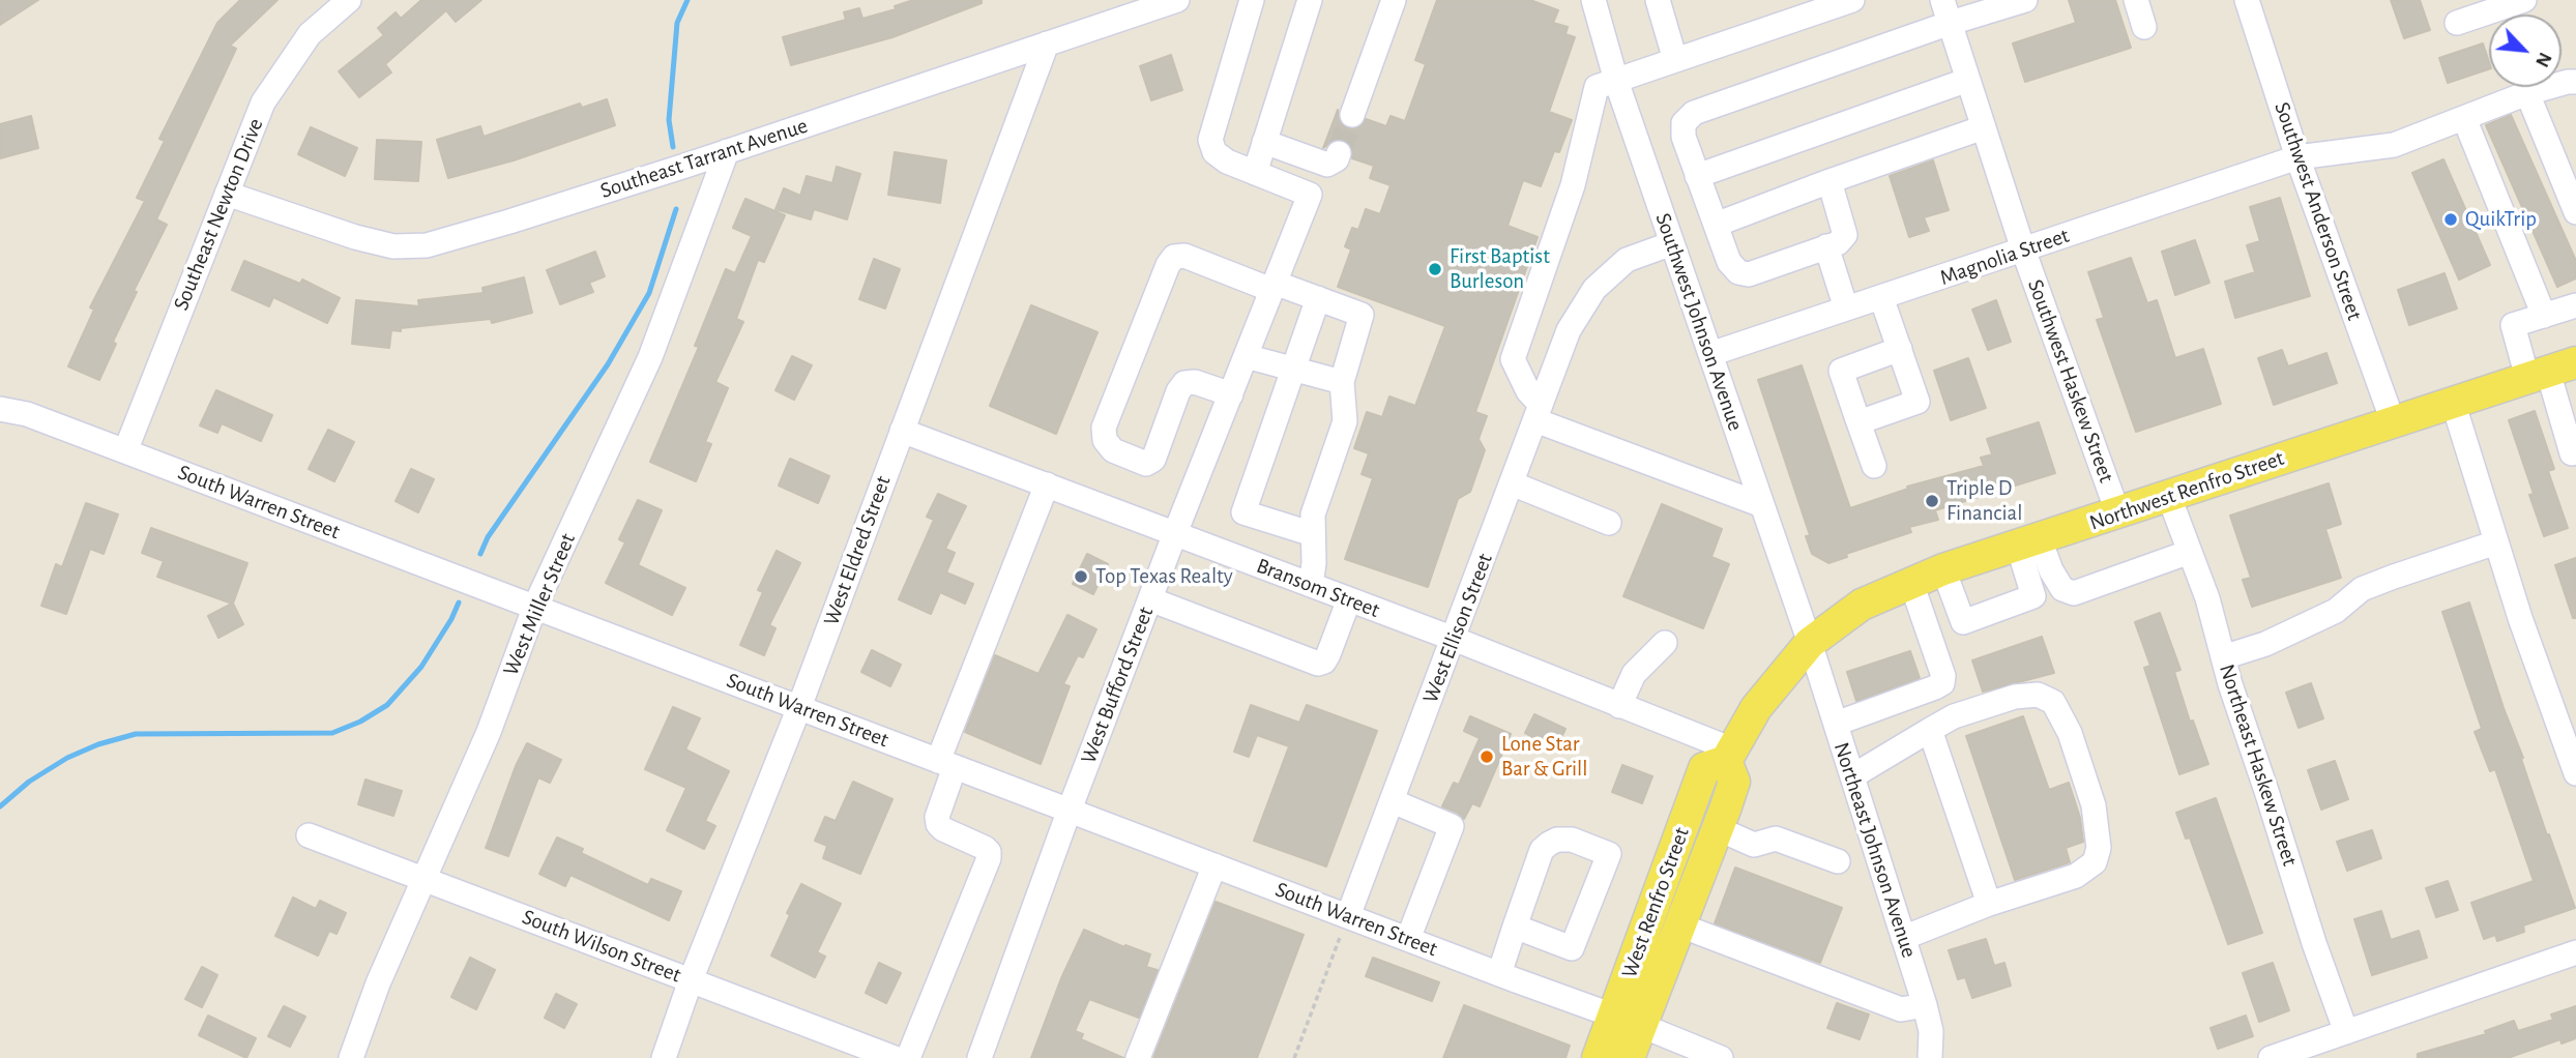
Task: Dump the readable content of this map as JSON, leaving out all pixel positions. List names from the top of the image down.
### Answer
{
  "streets": {
    "main road": ["Northwest Renfro Street", "West Renfro Street"],
    "street": [
      "Southeast Tarrant Avenue",
      "Southwest Anderson Street",
      "Southeast Newton Drive",
      "Magnolia Street",
      "Southwest Johnson Avenue",
      "Southwest Haskew Street",
      "South Warren Street",
      "West Eldred Street",
      "Bransom Street",
      "West Miller Street",
      "West Ellison Street",
      "West Bufford Street",
      "Northeast Haskew Street",
      "Northeast Johnson Avenue",
      "South Wilson Street"
    ]
  },
  "crossings": [
    ["Southeast Tarrant Avenue", "Southeast Newton Drive"],
    ["Southeast Tarrant Avenue", "West Eldred Street"],
    ["Southeast Tarrant Avenue", "West Miller Street"],
    ["Southwest Anderson Street", "Magnolia Street"],
    ["Southwest Anderson Street", "Northwest Renfro Street"],
    ["Southeast Newton Drive", "South Warren Street"],
    ["Magnolia Street", "Southwest Johnson Avenue"],
    ["Magnolia Street", "Southwest Haskew Street"],
    ["Southwest Johnson Avenue", "Northwest Renfro Street"],
    ["Southwest Johnson Avenue", "West Ellison Street"],
    ["Southwest Johnson Avenue", "Northeast Johnson Avenue"],
    ["Southwest Johnson Avenue", "West Renfro Street"],
    ["Southwest Haskew Street", "Northwest Renfro Street"],
    ["Northwest Renfro Street", "Northeast Haskew Street"],
    ["Northwest Renfro Street", "Northeast Johnson Avenue"],
    ["Northwest Renfro Street", "West Renfro Street"],
    ["South Warren Street", "West Eldred Street"],
    ["South Warren Street", "West Miller Street"],
    ["South Warren Street", "West Ellison Street"],
    ["South Warren Street", "West Bufford Street"],
    ["South Warren Street", "West Renfro Street"],
    ["West Eldred Street", "Bransom Street"],
    ["West Eldred Street", "South Wilson Street"],
    ["Bransom Street", "West Ellison Street"],
    ["Bransom Street", "West Bufford Street"],
    ["Bransom Street", "West Renfro Street"],
    ["West Miller Street", "South Wilson Street"],
    ["Northeast Johnson Avenue", "West Renfro Street"]
  ],
  "places": [
    "QuikTrip",
    "First Baptist Burleson",
    "Triple D Financial",
    "Top Texas Realty",
    "Lone Star Bar & Grill"
  ],
  "north": "bottom right"
}
